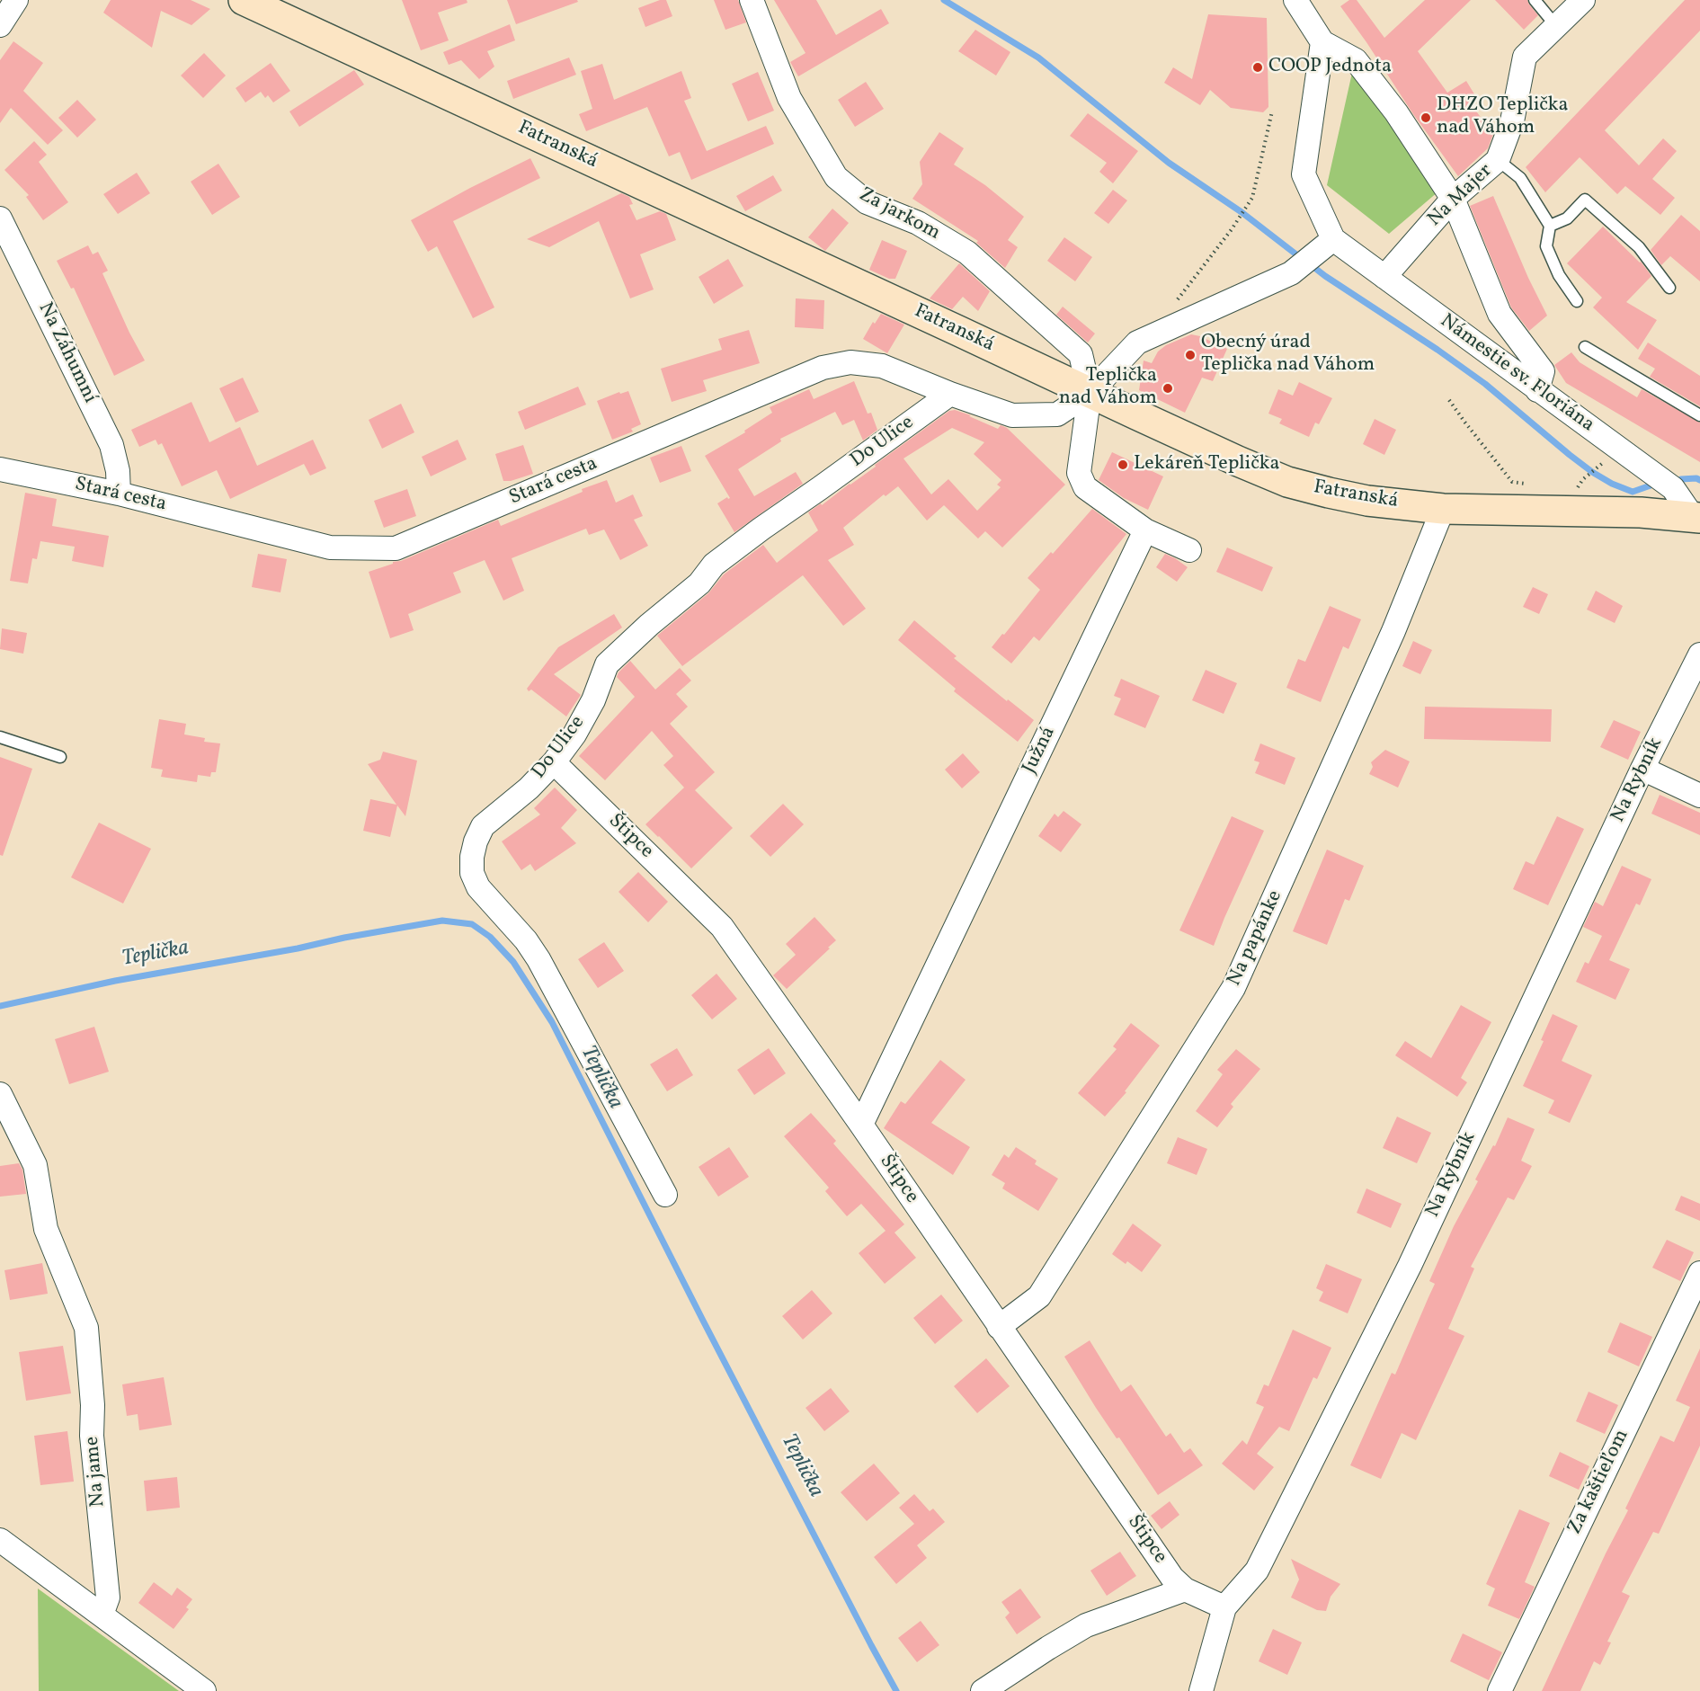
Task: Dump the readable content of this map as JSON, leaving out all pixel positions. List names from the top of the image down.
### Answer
{
  "streets": {
    "main road": ["Fatranská"],
    "street": [
      "Na Majer",
      "Za jarkom",
      "Na Záhumní",
      "Námestie sv. Floriána",
      "Do Ulice",
      "Stará cesta",
      "Južná",
      "Na Rybník",
      "Štipce",
      "Na papánke",
      "Na jame",
      "Za kaštieľom"
    ]
  },
  "crossings": [
    ["Fatranská", "Za jarkom"],
    ["Fatranská", "Námestie sv. Floriána"],
    ["Fatranská", "Stará cesta"],
    ["Fatranská", "Na papánke"],
    ["Na Majer", "Námestie sv. Floriána"],
    ["Za jarkom", "Stará cesta"],
    ["Na Záhumní", "Stará cesta"],
    ["Do Ulice", "Stará cesta"],
    ["Do Ulice", "Štipce"],
    ["Južná", "Štipce"],
    ["Na Rybník", "Štipce"],
    ["Štipce", "Na papánke"]
  ],
  "water": ["Teplička"],
  "places": [
    "COOP Jednota",
    "DHZO Teplička nad Váhom",
    "Obecný úrad Teplička nad Váhom",
    "Teplička nad Váhom",
    "Lekáreň Teplička"
  ]
}
